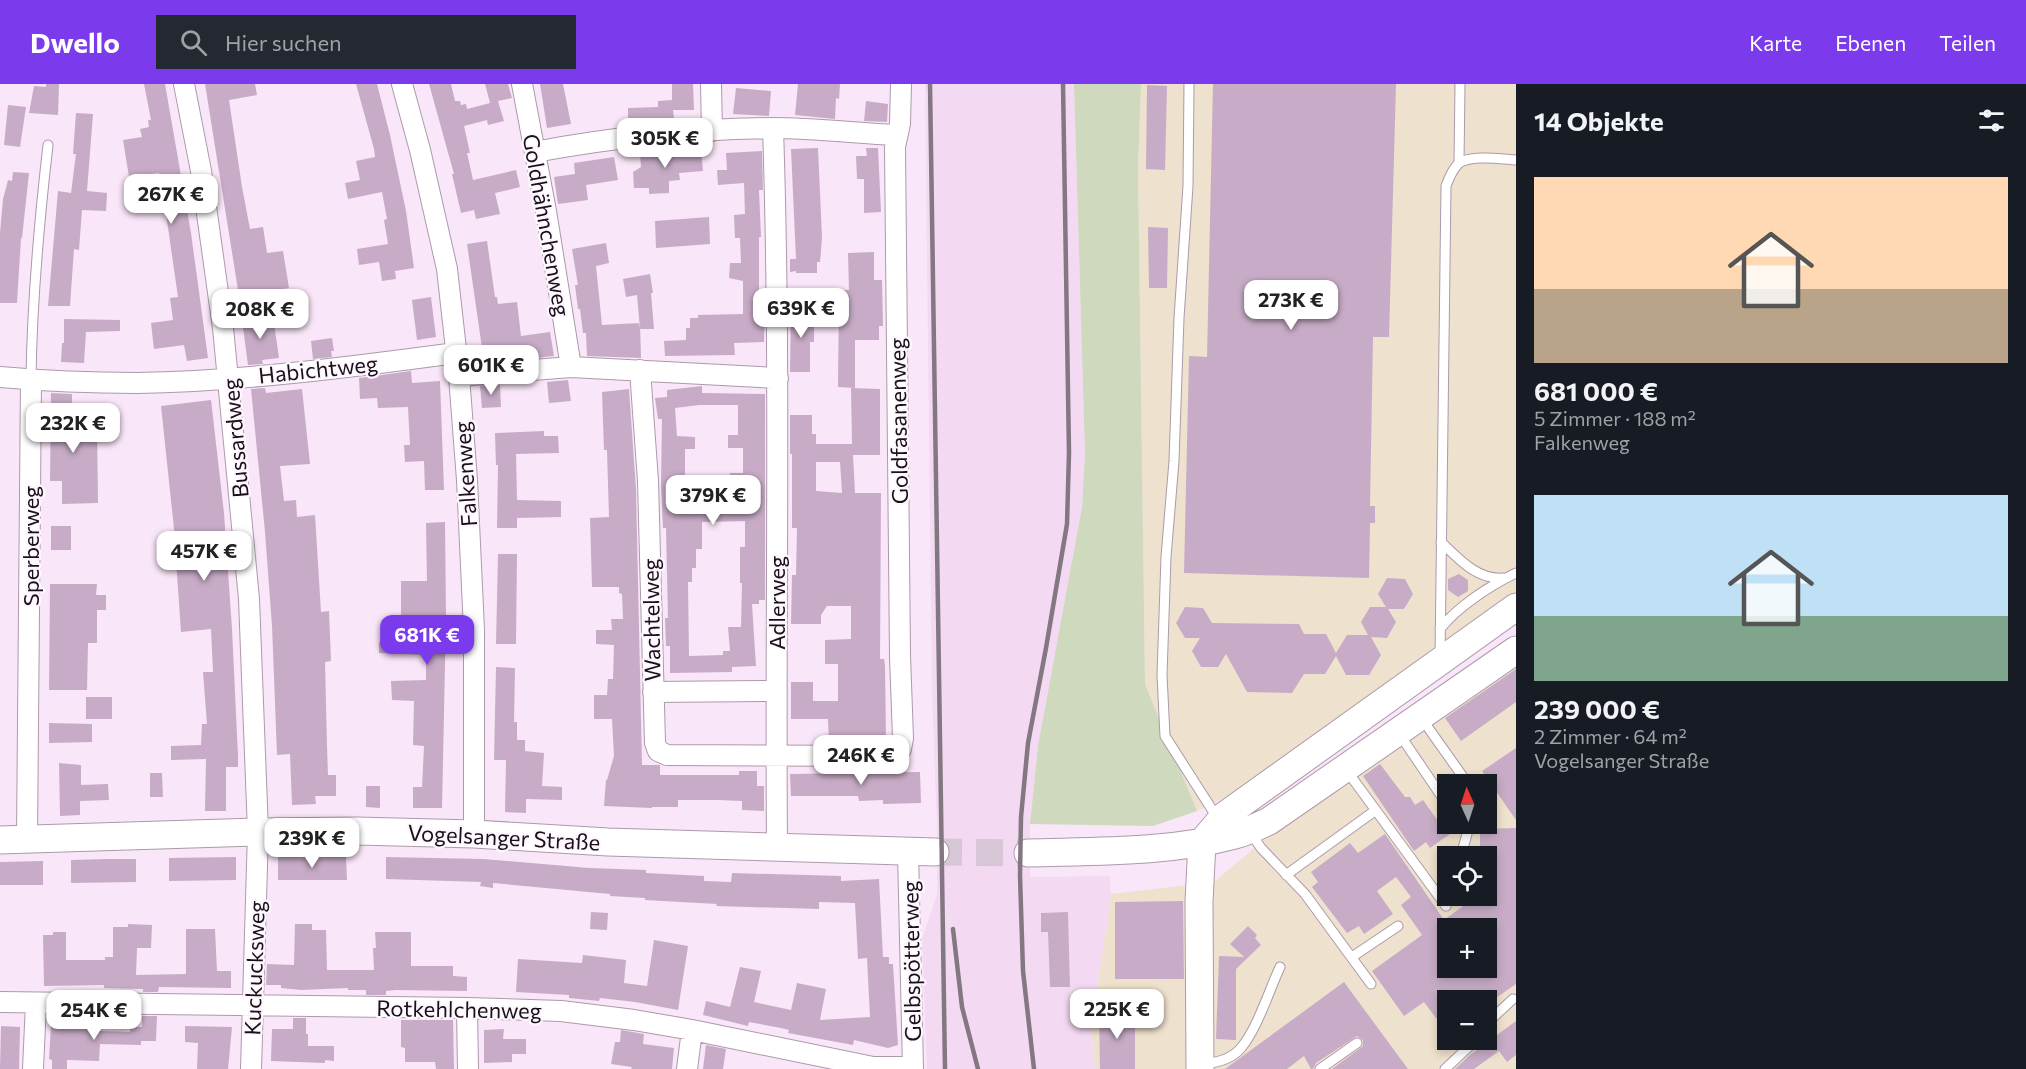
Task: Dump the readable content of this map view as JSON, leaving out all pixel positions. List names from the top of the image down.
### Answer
{
  "streets": {
    "street": [
      "Goldhähnchenweg",
      "Habichtweg",
      "Goldfasanenweg",
      "Bussardweg",
      "Falkenweg",
      "Sperberweg",
      "Adlerweg",
      "Wachtelweg",
      "Vogelsanger Straße",
      "Gelbspötterweg",
      "Kuckucksweg",
      "Rotkehlchenweg"
    ]
  },
  "crossings": [
    ["Habichtweg", "Bussardweg"],
    ["Habichtweg", "Falkenweg"],
    ["Habichtweg", "Sperberweg"],
    ["Goldfasanenweg", "Adlerweg"],
    ["Goldfasanenweg", "Wachtelweg"],
    ["Bussardweg", "Vogelsanger Straße"],
    ["Bussardweg", "Kuckucksweg"],
    ["Falkenweg", "Vogelsanger Straße"],
    ["Sperberweg", "Vogelsanger Straße"],
    ["Adlerweg", "Wachtelweg"],
    ["Adlerweg", "Vogelsanger Straße"],
    ["Vogelsanger Straße", "Gelbspötterweg"],
    ["Vogelsanger Straße", "Kuckucksweg"],
    ["Gelbspötterweg", "Rotkehlchenweg"],
    ["Kuckucksweg", "Rotkehlchenweg"]
  ],
  "north": "top",
  "page": {
    "header": "Dwello",
    "search": "Hier suchen",
    "nav": ["Karte", "Ebenen", "Teilen"],
    "heading": "14 Objekte",
    "price": [
      "305K €",
      "267K €",
      "273K €",
      "639K €",
      "208K €",
      "601K €",
      "232K €",
      "379K €",
      "457K €",
      "681K €",
      "246K €",
      "239K €",
      "225K €",
      "254K €"
    ],
    "list": [
      {
        "name": "681 000 €",
        "note": "5 Zimmer · 188 m² · Falkenweg"
      },
      {
        "name": "239 000 €",
        "note": "2 Zimmer · 64 m² · Vogelsanger Straße"
      }
    ],
    "map_buttons": ["+", "−"]
  }
}
